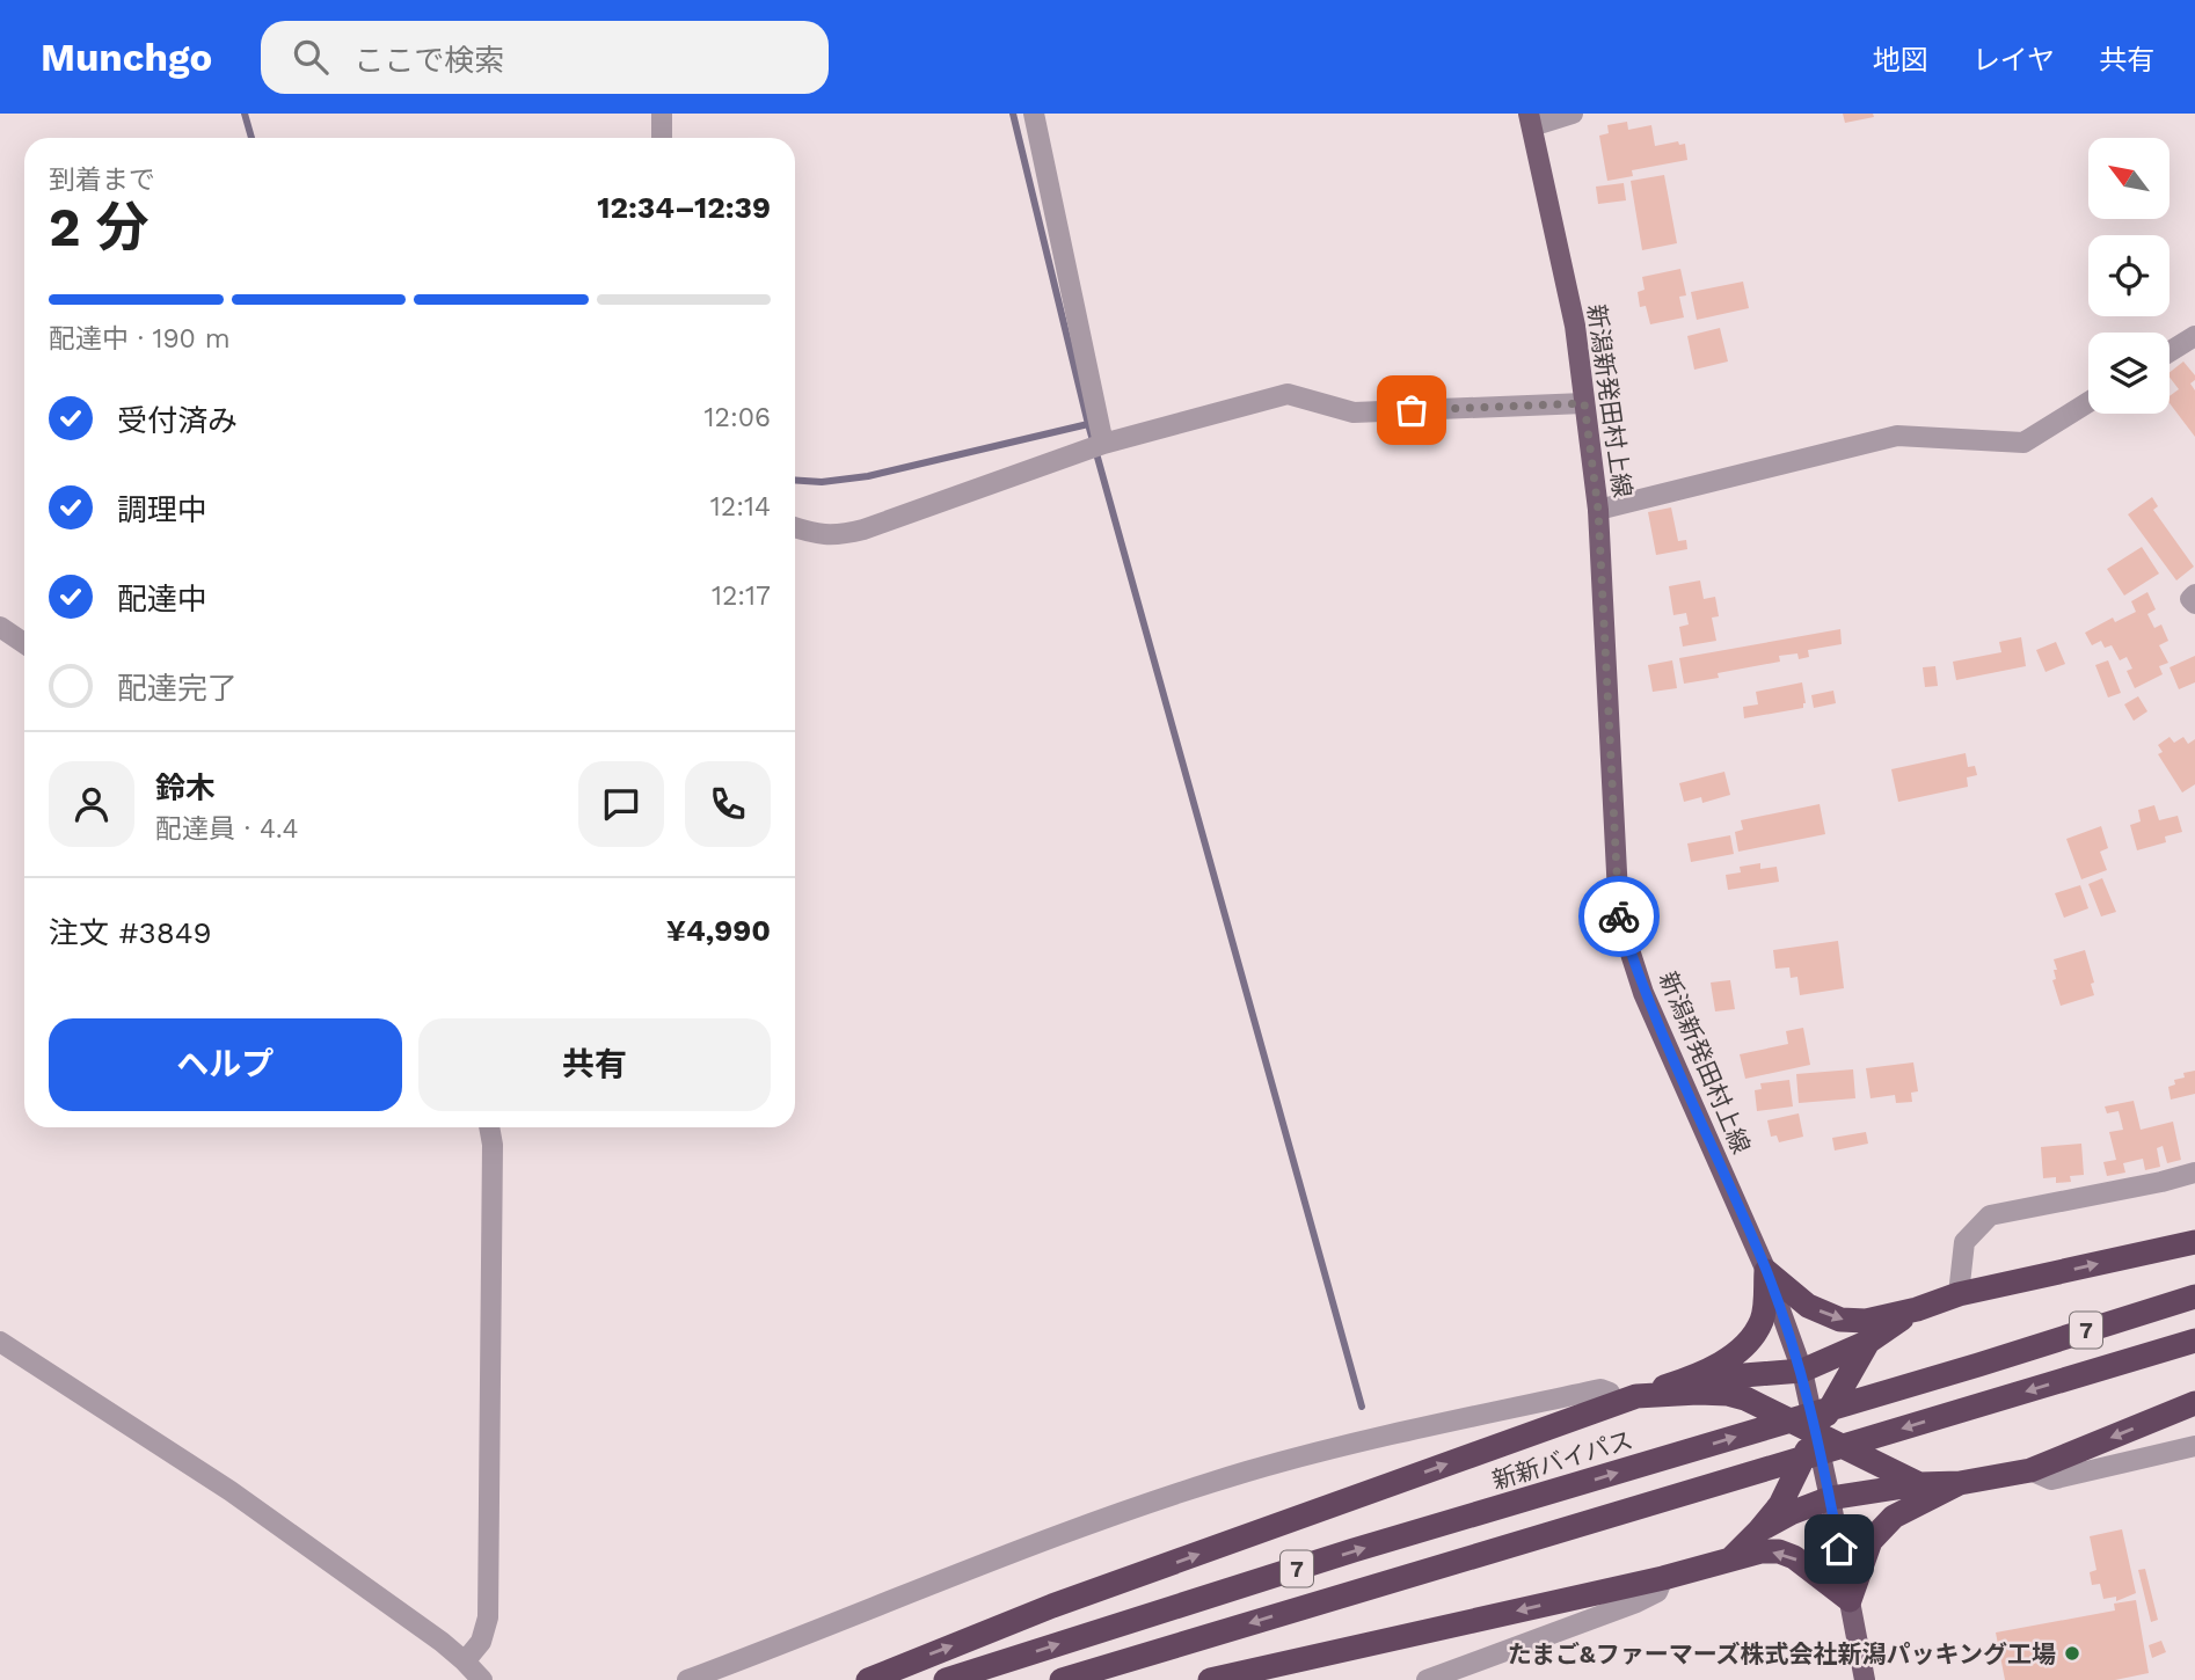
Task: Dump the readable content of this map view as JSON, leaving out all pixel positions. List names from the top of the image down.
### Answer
{
  "streets": {
    "highway": ["7", "新新バイパス"],
    "main road": ["新潟新発田村上線"]
  },
  "places": ["たまご&ファーマーズ株式会社新潟パッキング工場"],
  "north": "top left",
  "page": {
    "header": "Munchgo",
    "search": "ここで検索",
    "nav": ["地図", "レイヤ", "共有"],
    "heading": ["2 分", "到着まで", "12:34–12:39"],
    "panel": [
      "鈴木",
      "配達員 · 4.4",
      "注文 #3849",
      "¥4,990"
    ],
    "bar": "配達中 · 190 m",
    "list": [
      ["受付済み", "12:06"],
      ["調理中", "12:14"],
      ["配達中", "12:17"],
      "配達完了"
    ],
    "buttons": ["ヘルプ", "共有"]
  }
}
